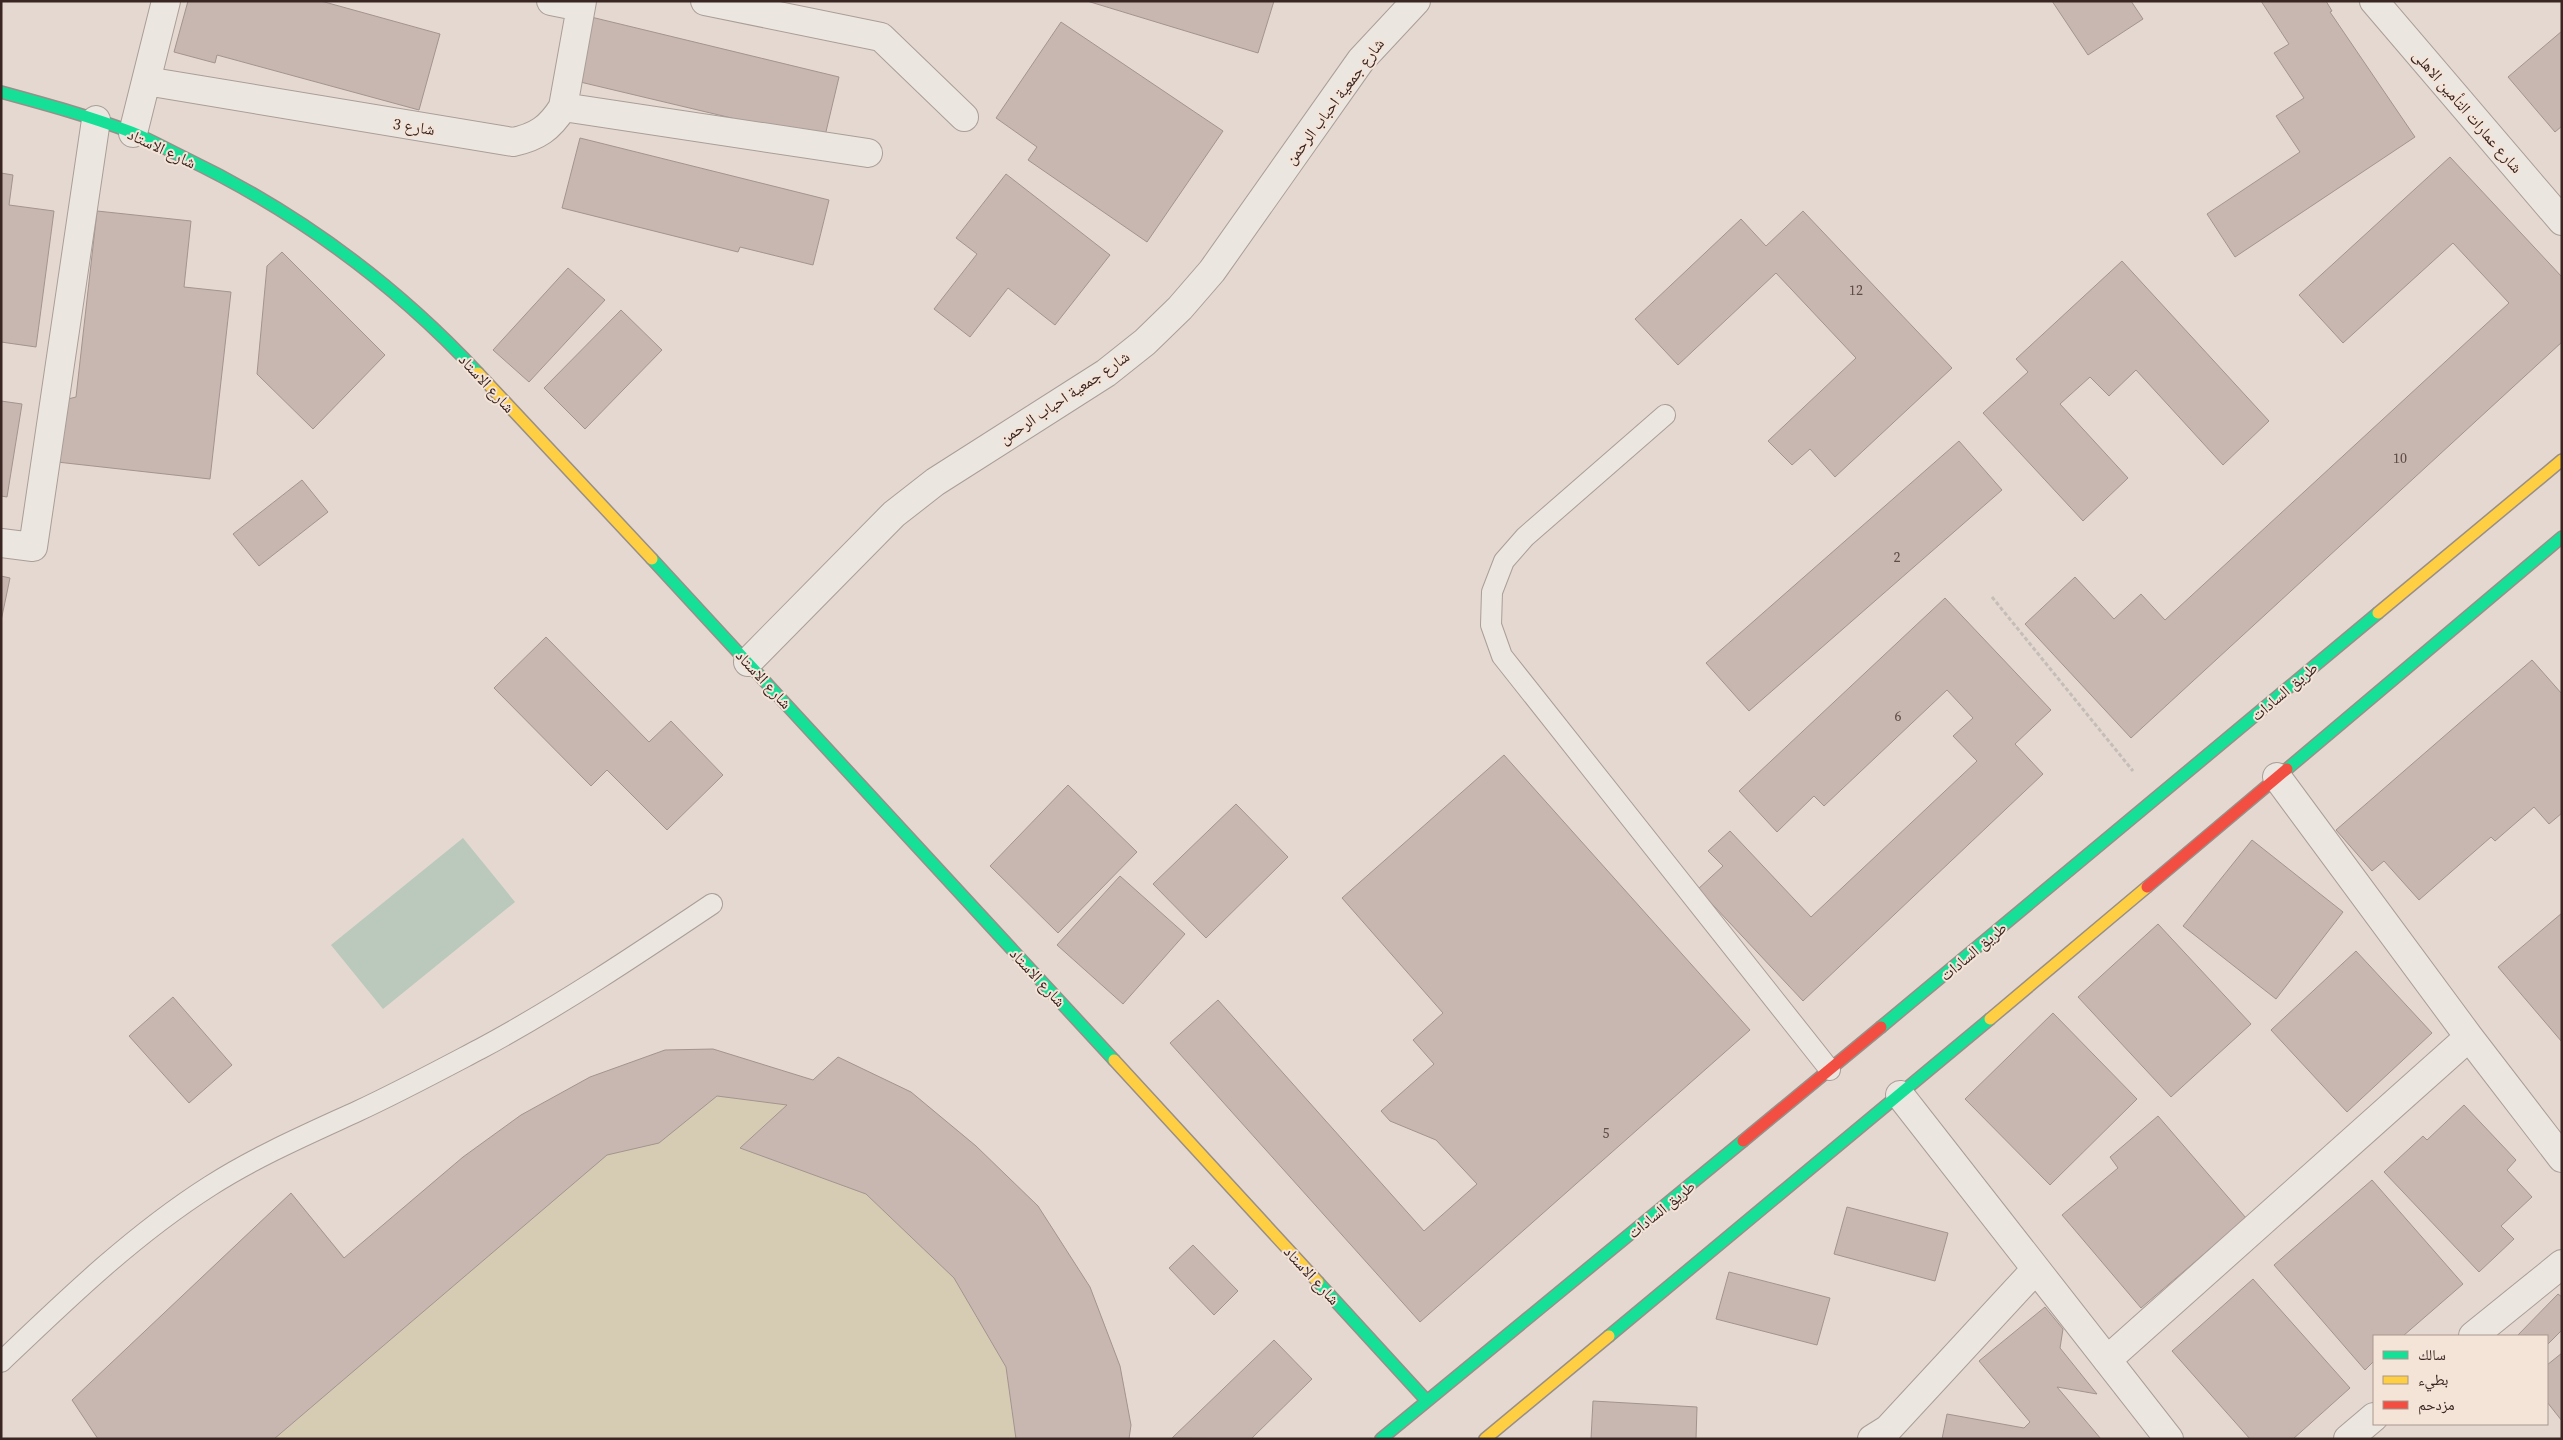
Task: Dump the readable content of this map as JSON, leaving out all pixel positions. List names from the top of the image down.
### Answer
{
  "streets": {
    "main road": ["شارع الاستاد", "طريق السادات"],
    "street": ["شارع جمعية احباب الرحمن", "شارع عمارات التأمين الاهلى", "شارع 3"]
  },
  "crossings": [
    ["شارع جمعية احباب الرحمن", "شارع الاستاد"],
    ["شارع الاستاد", "طريق السادات"]
  ],
  "house_numbers": [
    "12",
    "10",
    "2",
    "6",
    "5"
  ],
  "legend": ["سالك", "بطيء", "مزدحم"]
}
